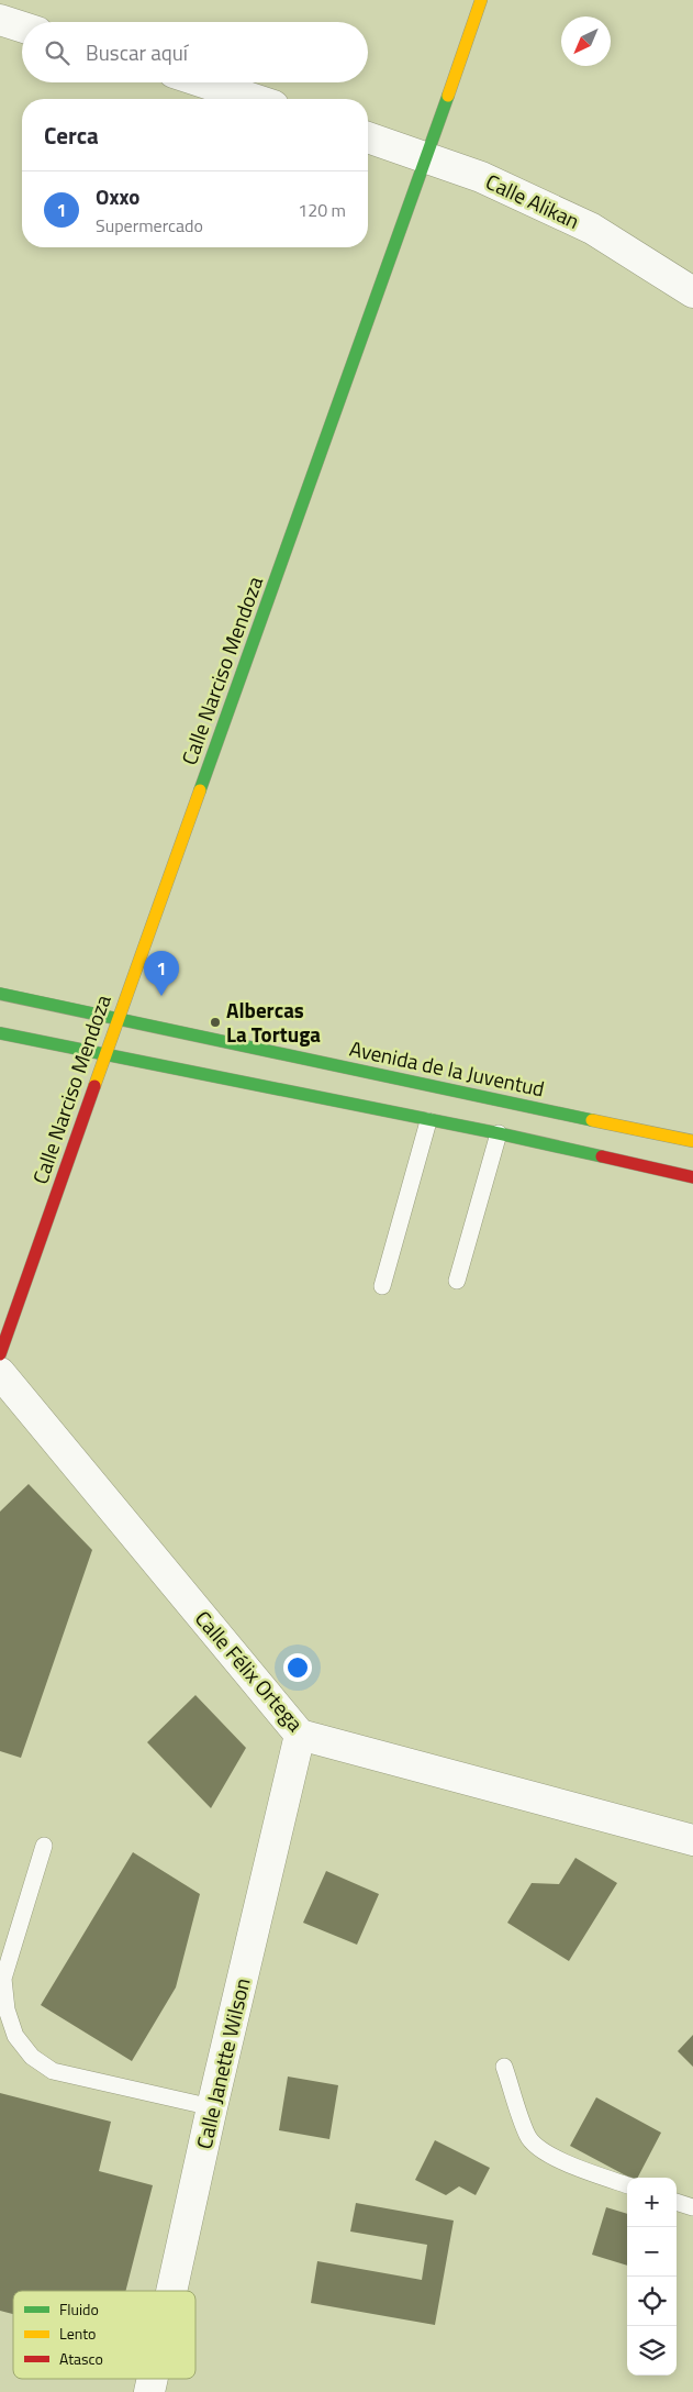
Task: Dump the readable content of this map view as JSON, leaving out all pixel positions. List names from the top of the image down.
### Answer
{
  "streets": {
    "street": [
      "Calle Alikan",
      "Calle Narciso Mendoza",
      "Avenida de la Juventud",
      "Calle Félix Ortega",
      "Calle Janette Wilson"
    ]
  },
  "crossings": [
    ["Calle Alikan", "Calle Narciso Mendoza"],
    ["Calle Narciso Mendoza", "Avenida de la Juventud"],
    ["Calle Félix Ortega", "Calle Janette Wilson"]
  ],
  "places": ["Albercas La Tortuga"],
  "legend": ["Fluido", "Lento", "Atasco"],
  "north": "bottom left",
  "page": {
    "search": "Buscar aquí",
    "heading": "Cerca",
    "list": [
      {
        "mark": "1",
        "name": "Oxxo",
        "note": "Supermercado",
        "value": "120 m"
      }
    ],
    "pins": "1",
    "map_buttons": ["+", "−"]
  }
}
